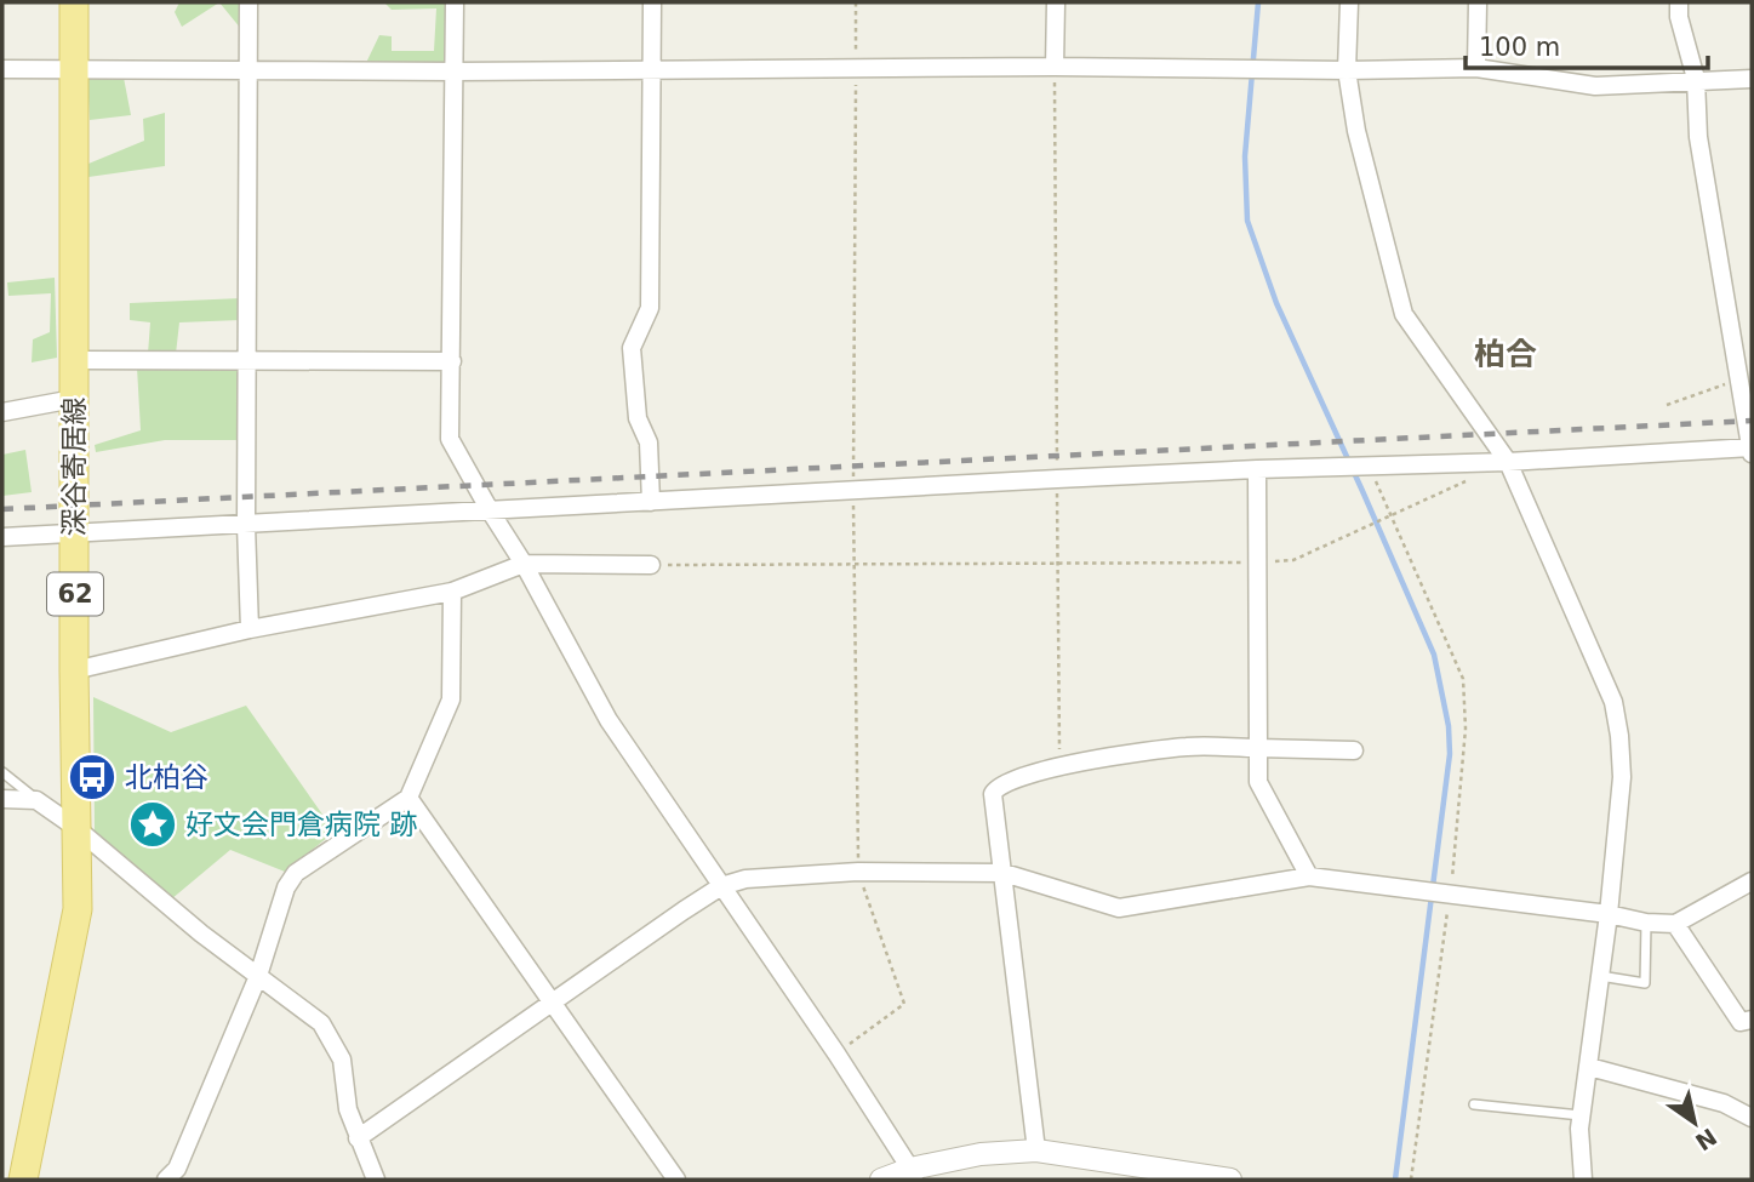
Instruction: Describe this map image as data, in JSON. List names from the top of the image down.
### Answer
{
  "streets": {
    "main road": ["深谷寄居線", "62"]
  },
  "districts": ["柏合"],
  "places": {
    "bus stop": ["北柏谷"],
    "place": ["好文会門倉病院 跡"]
  },
  "scale_bar": "100 m",
  "north": "bottom right"
}
